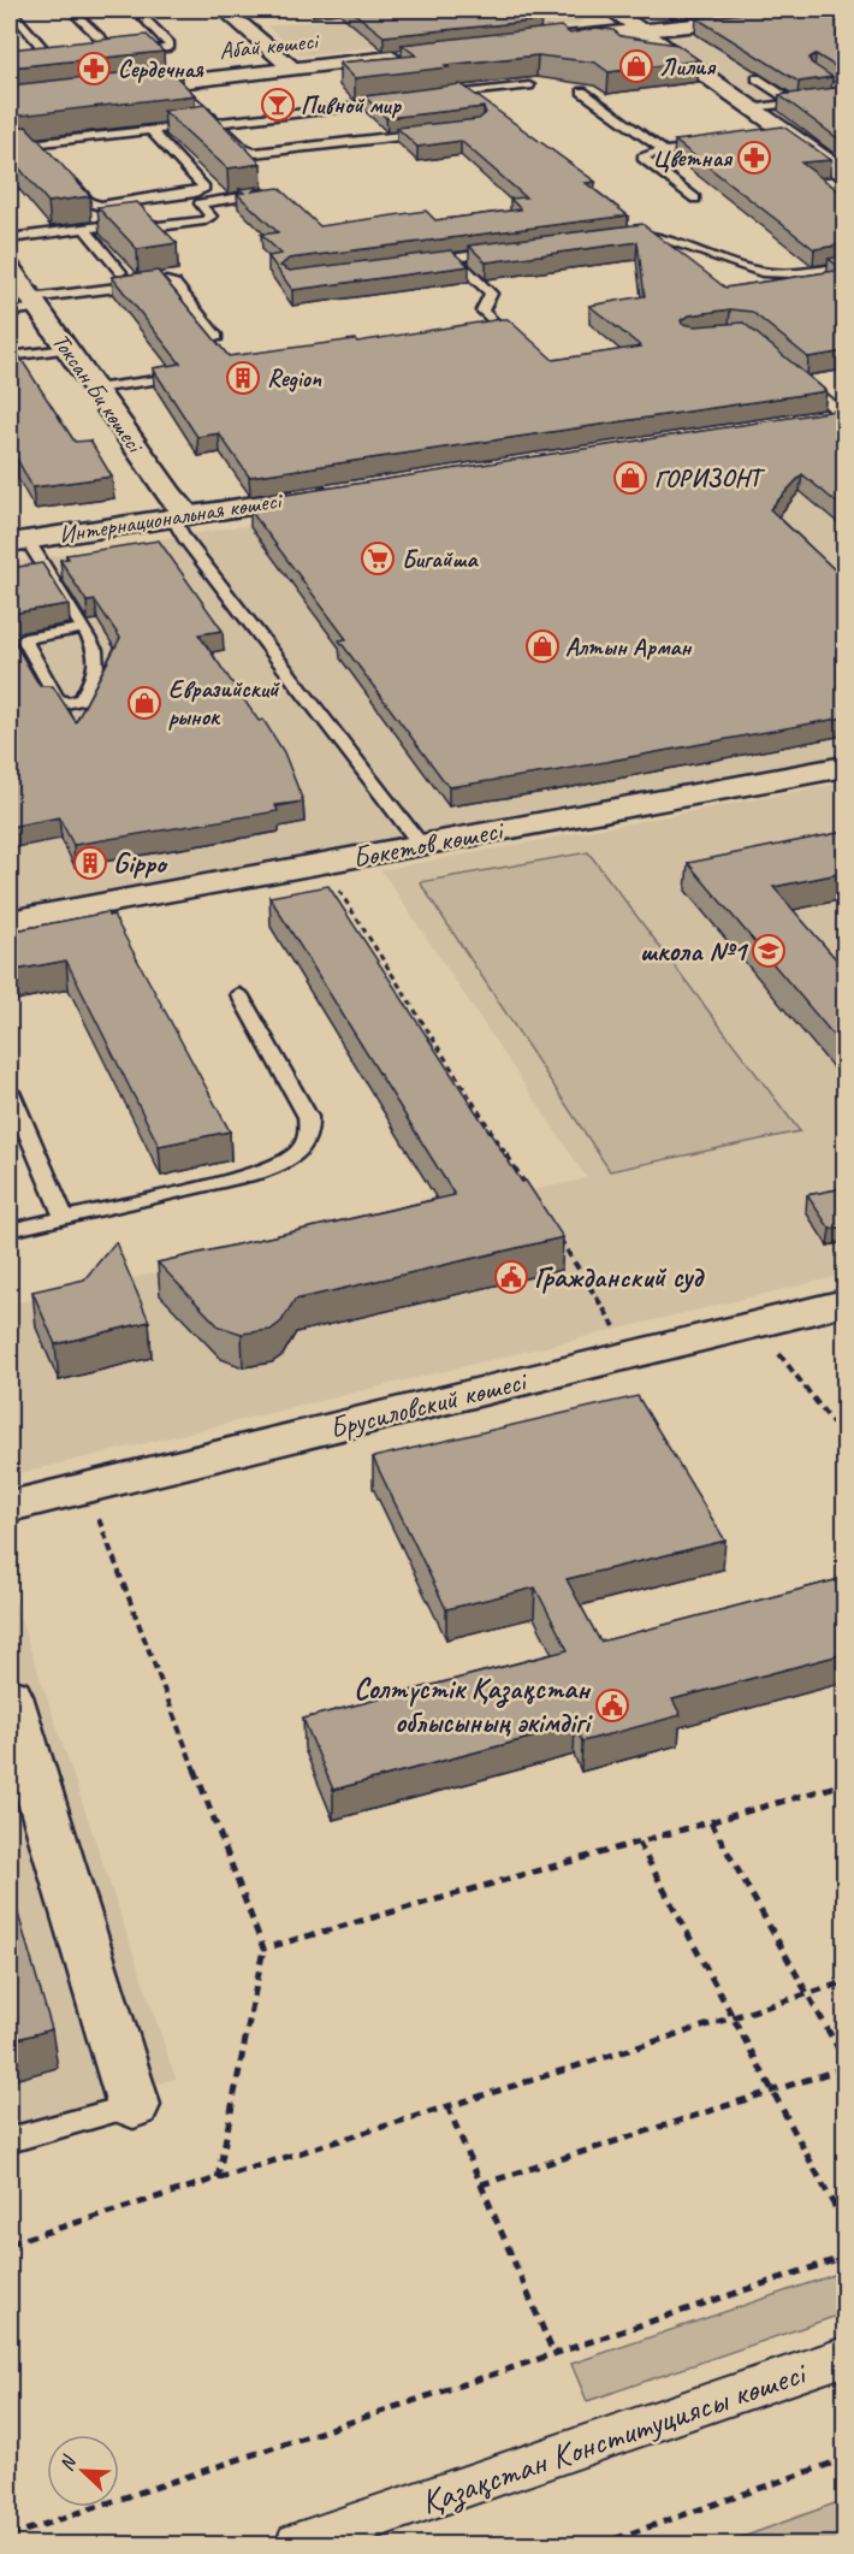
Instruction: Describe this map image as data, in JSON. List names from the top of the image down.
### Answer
{
  "streets": {
    "street": [
      "Абай көшесі",
      "Токсан Би көшесі",
      "Интернациональная көшесі",
      "Бөкетов көшесі",
      "Брусиловский көшесі",
      "Қазақстан Конституциясы көшесі"
    ]
  },
  "crossings": [
    ["Токсан Би көшесі", "Интернациональная көшесі"]
  ],
  "places": {
    "shop": [
      "Лилия",
      "ГОРИЗОНТ",
      "Алтын Арман",
      "Евразийский рынок"
    ],
    "pharmacy": ["Сердечная", "Цветная"],
    "bar": ["Пивной мир"],
    "building": ["Region", "Gippo"],
    "supermarket": ["Бигайша"],
    "school or university": ["школа №1"],
    "public building": ["Гражданский суд", "Солтүстік Қазақстан облысының әкімдігі"]
  },
  "north": "top left"
}
